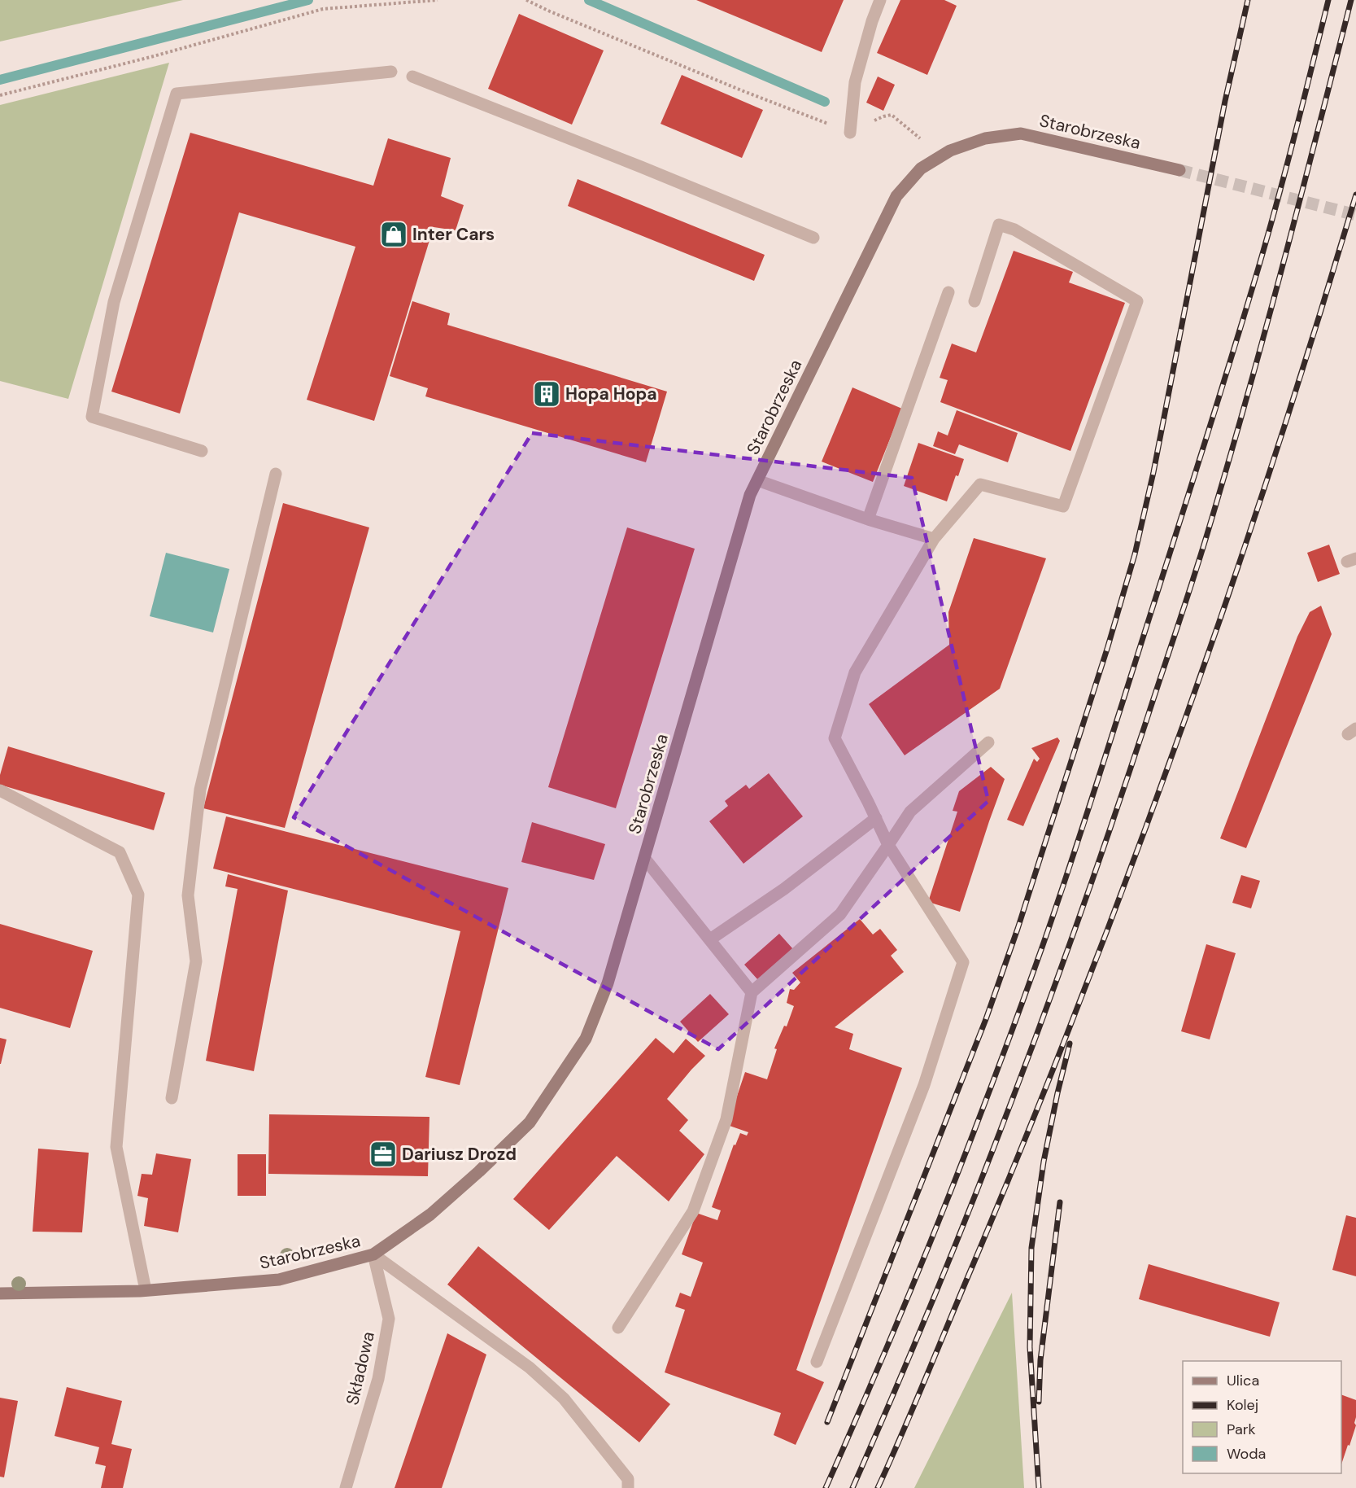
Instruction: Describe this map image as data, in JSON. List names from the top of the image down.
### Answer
{
  "streets": {
    "street": ["Starobrzeska", "Składowa"]
  },
  "crossings": [
    ["Starobrzeska", "Składowa"]
  ],
  "places": {
    "shop": ["Inter Cars"],
    "building": ["Hopa Hopa"],
    "office": ["Dariusz Drozd"]
  },
  "legend": [
    "Ulica",
    "Kolej",
    "Park",
    "Woda"
  ]
}
